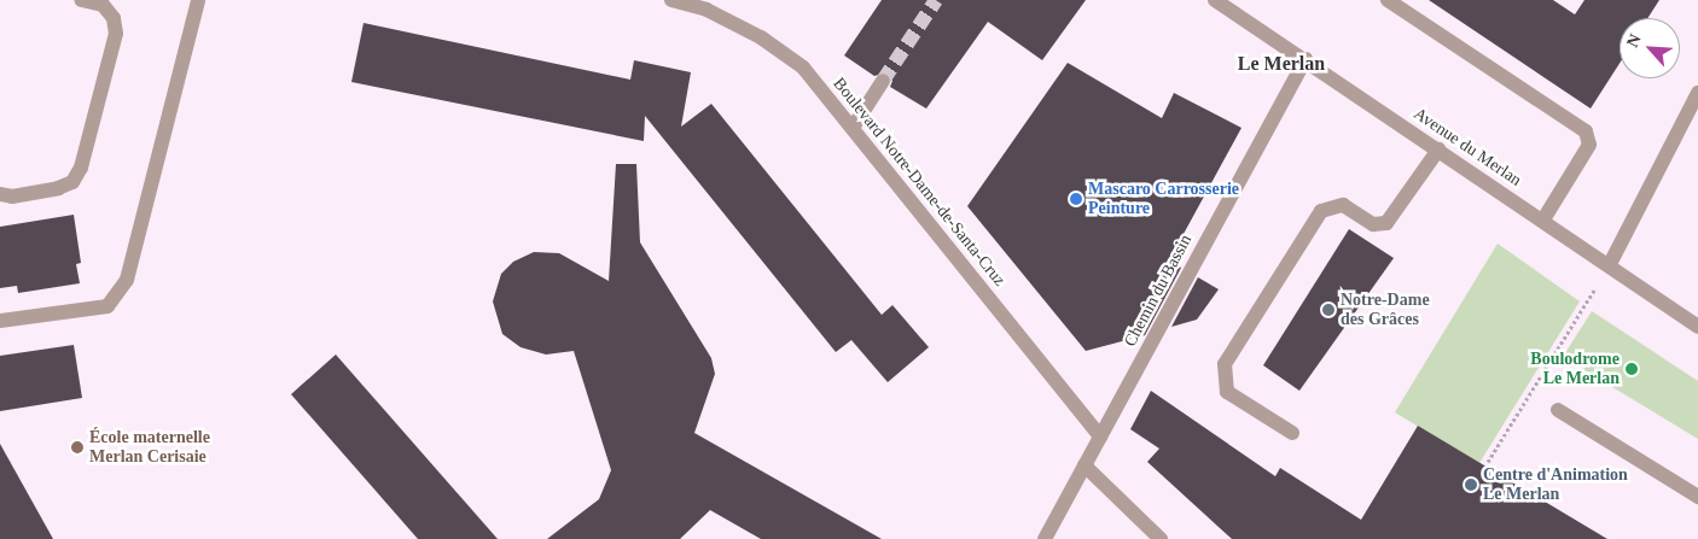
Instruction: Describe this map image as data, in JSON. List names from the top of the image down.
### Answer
{
  "streets": {
    "street": ["Avenue du Merlan", "Boulevard Notre-Dame-de-Santa-Cruz", "Chemin du Bassin"]
  },
  "crossings": [
    ["Avenue du Merlan", "Chemin du Bassin"],
    ["Boulevard Notre-Dame-de-Santa-Cruz", "Chemin du Bassin"]
  ],
  "districts": ["Le Merlan"],
  "places": [
    "Mascaro Carrosserie Peinture",
    "Notre-Dame des Grâces",
    "Boulodrome Le Merlan",
    "École maternelle Merlan Cerisaie",
    "Centre d'Animation Le Merlan"
  ],
  "north": "top left"
}
